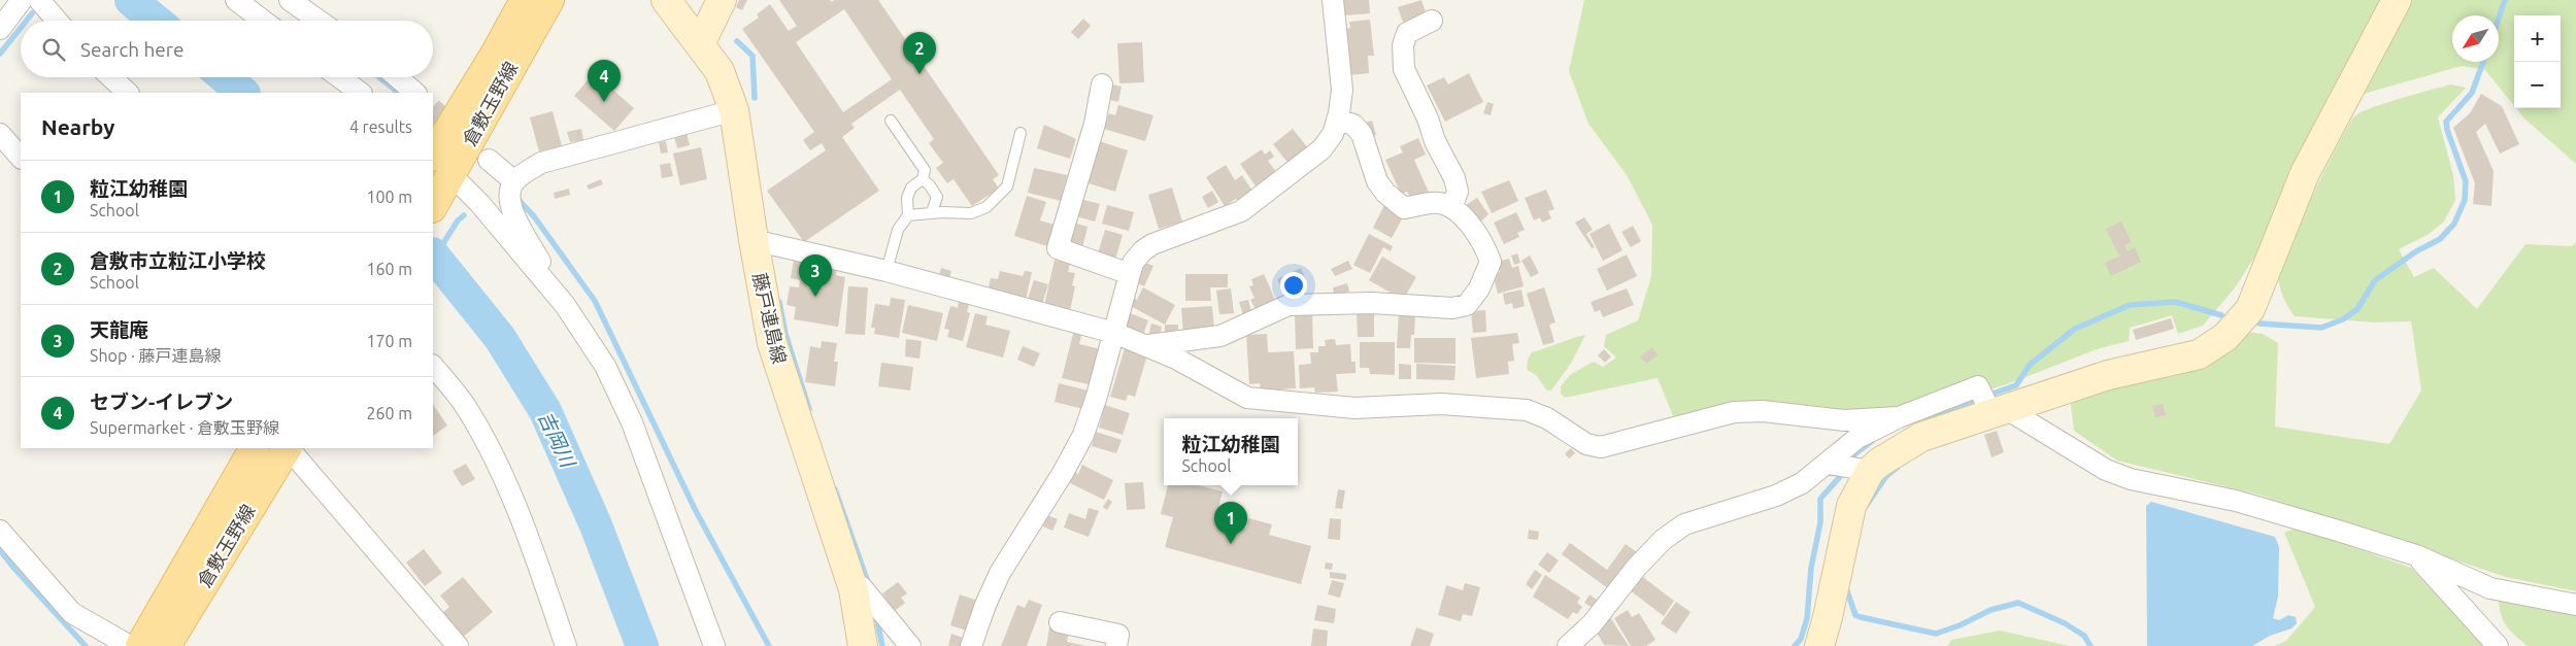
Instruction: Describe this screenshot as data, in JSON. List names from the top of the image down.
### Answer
{
  "streets": {
    "main road": ["倉敷玉野線"],
    "street": ["藤戸連島線"]
  },
  "water": ["吉岡川"],
  "north": "bottom left",
  "page": {
    "map_buttons": ["+", "−"],
    "search": "Search here",
    "pins": [
      "2",
      "4",
      "3",
      "1"
    ],
    "heading": ["Nearby", "4 results"],
    "list": [
      {
        "mark": "1",
        "name": "粒江幼稚園",
        "note": "School",
        "value": "100 m"
      },
      {
        "mark": "2",
        "name": "倉敷市立粒江小学校",
        "note": "School",
        "value": "160 m"
      },
      {
        "mark": "3",
        "name": "天龍庵",
        "note": "Shop · 藤戸連島線",
        "value": "170 m"
      },
      {
        "mark": "4",
        "name": "セブン-イレブン",
        "note": "Supermarket · 倉敷玉野線",
        "value": "260 m"
      }
    ],
    "popup": ["粒江幼稚園", "School"]
  }
}
